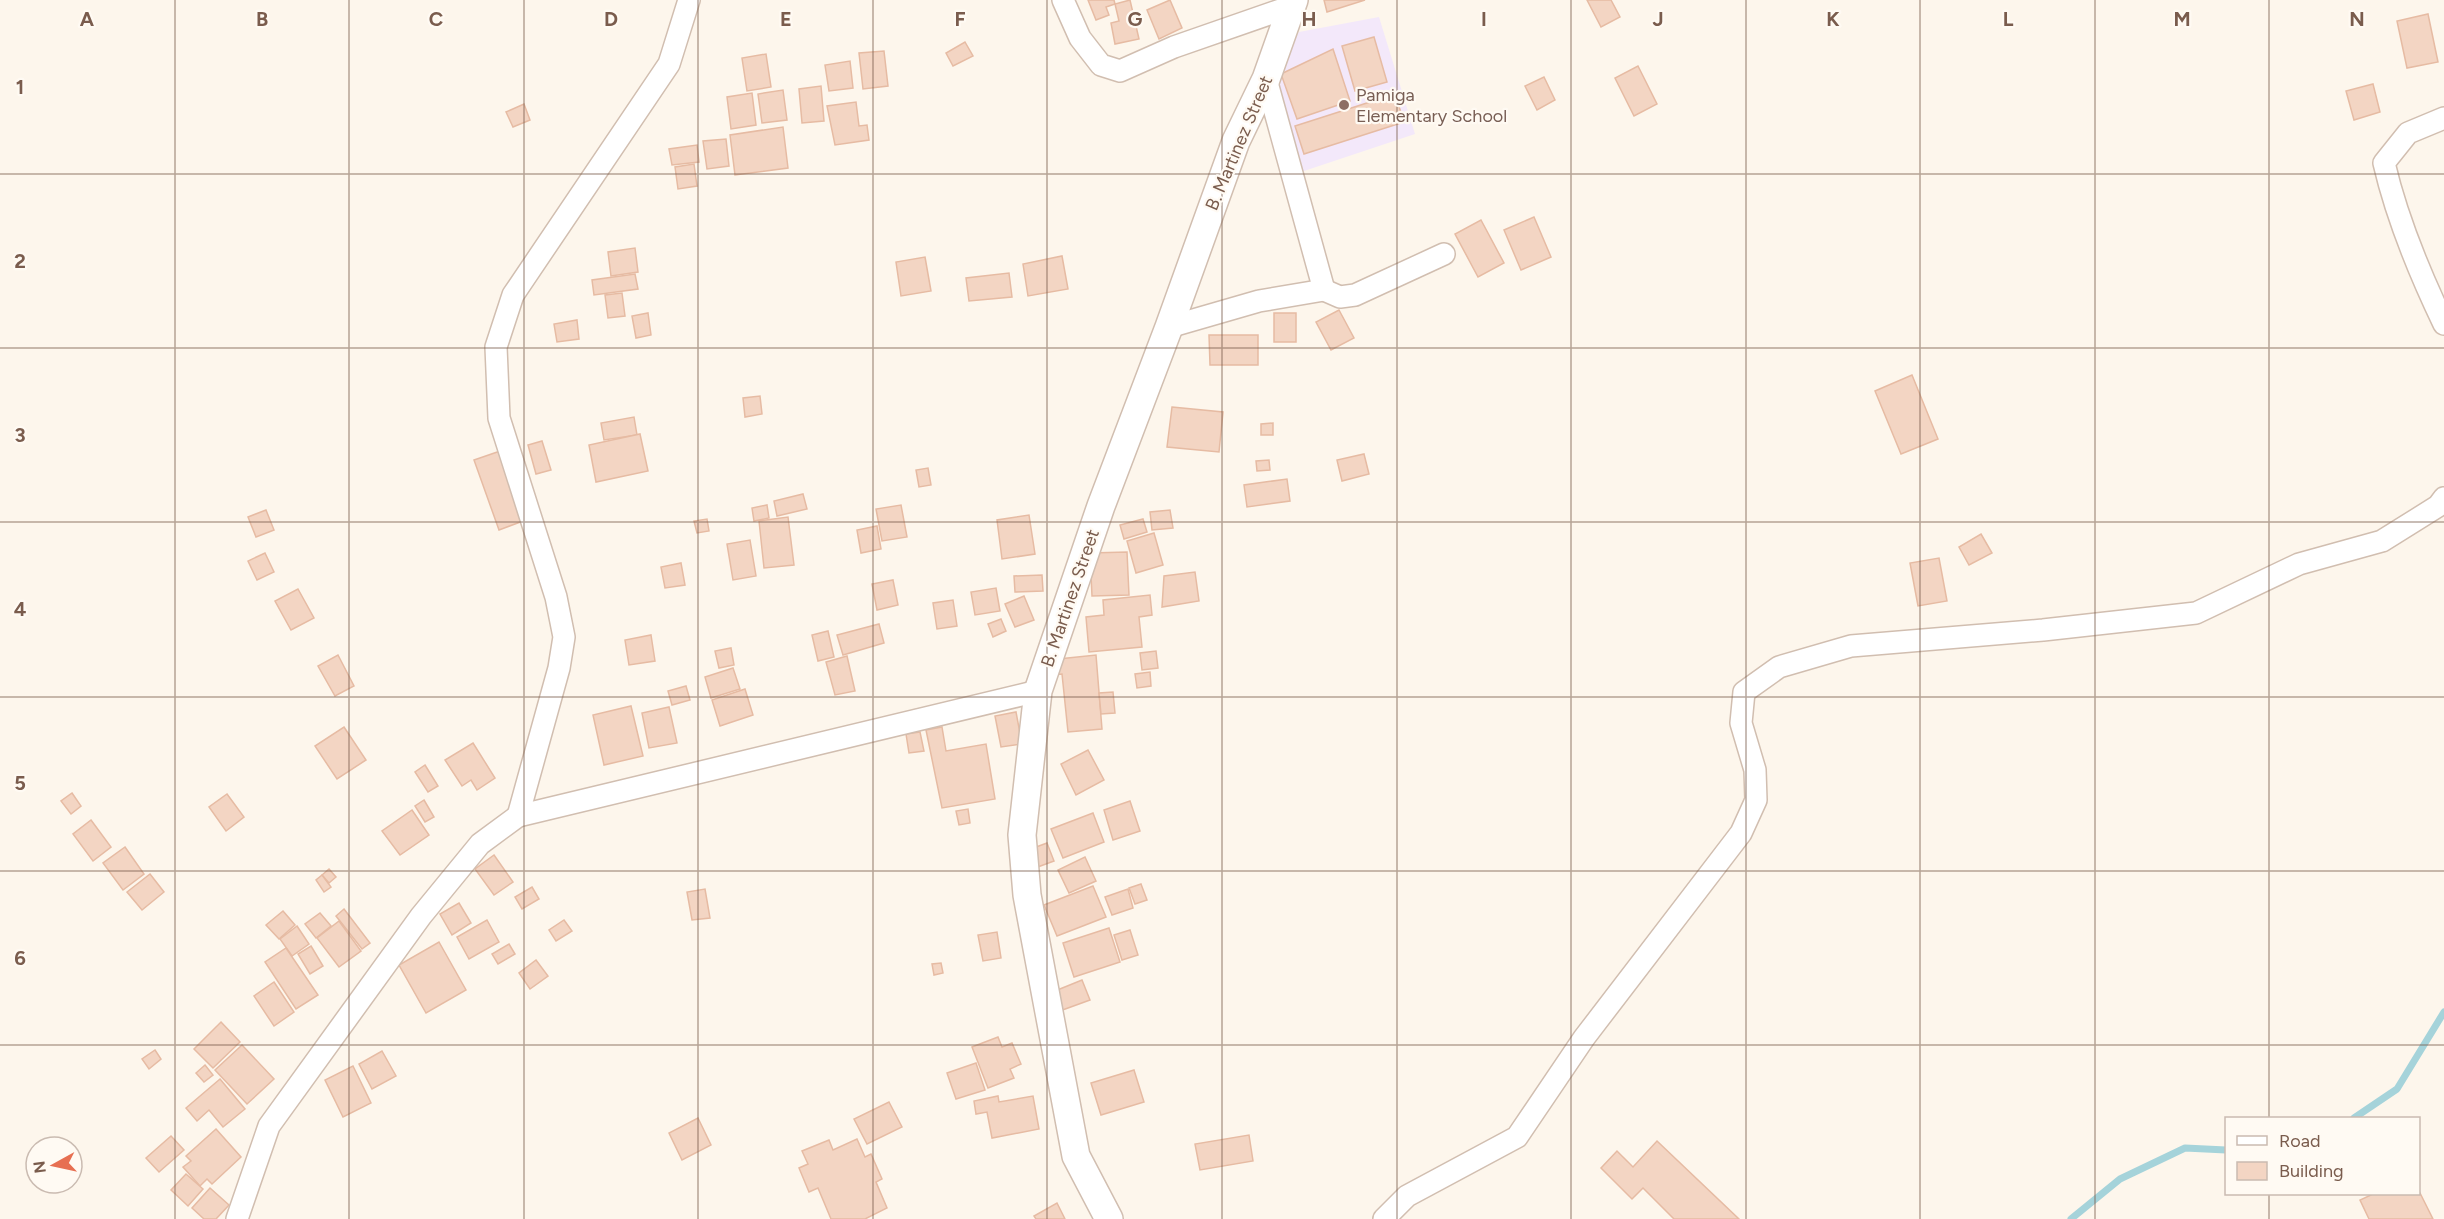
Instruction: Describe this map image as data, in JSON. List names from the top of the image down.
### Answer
{
  "streets": {
    "street": ["B. Martinez Street"]
  },
  "places": ["Pamiga Elementary School"],
  "legend": ["Road", "Building"],
  "north": "left",
  "grid": {
    "columns": [
      "A",
      "B",
      "C",
      "D",
      "E",
      "F",
      "G",
      "H",
      "I",
      "J",
      "K",
      "L",
      "M",
      "N"
    ],
    "rows": [
      "1",
      "2",
      "3",
      "4",
      "5",
      "6"
    ]
  }
}
